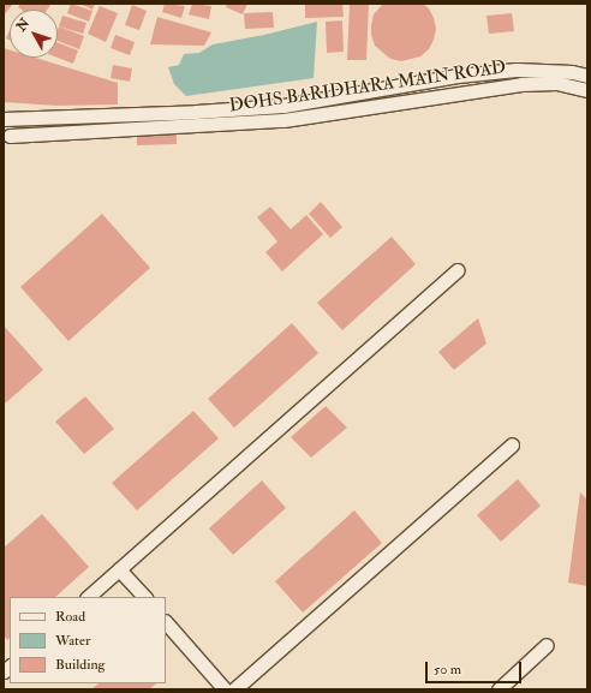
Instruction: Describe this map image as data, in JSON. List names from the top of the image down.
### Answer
{
  "streets": {
    "street": ["DOHS BARIDHARA MAIN ROAD"]
  },
  "legend": ["Road", "Water", "Building"],
  "scale_bar": "50 m",
  "north": "top left"
}
